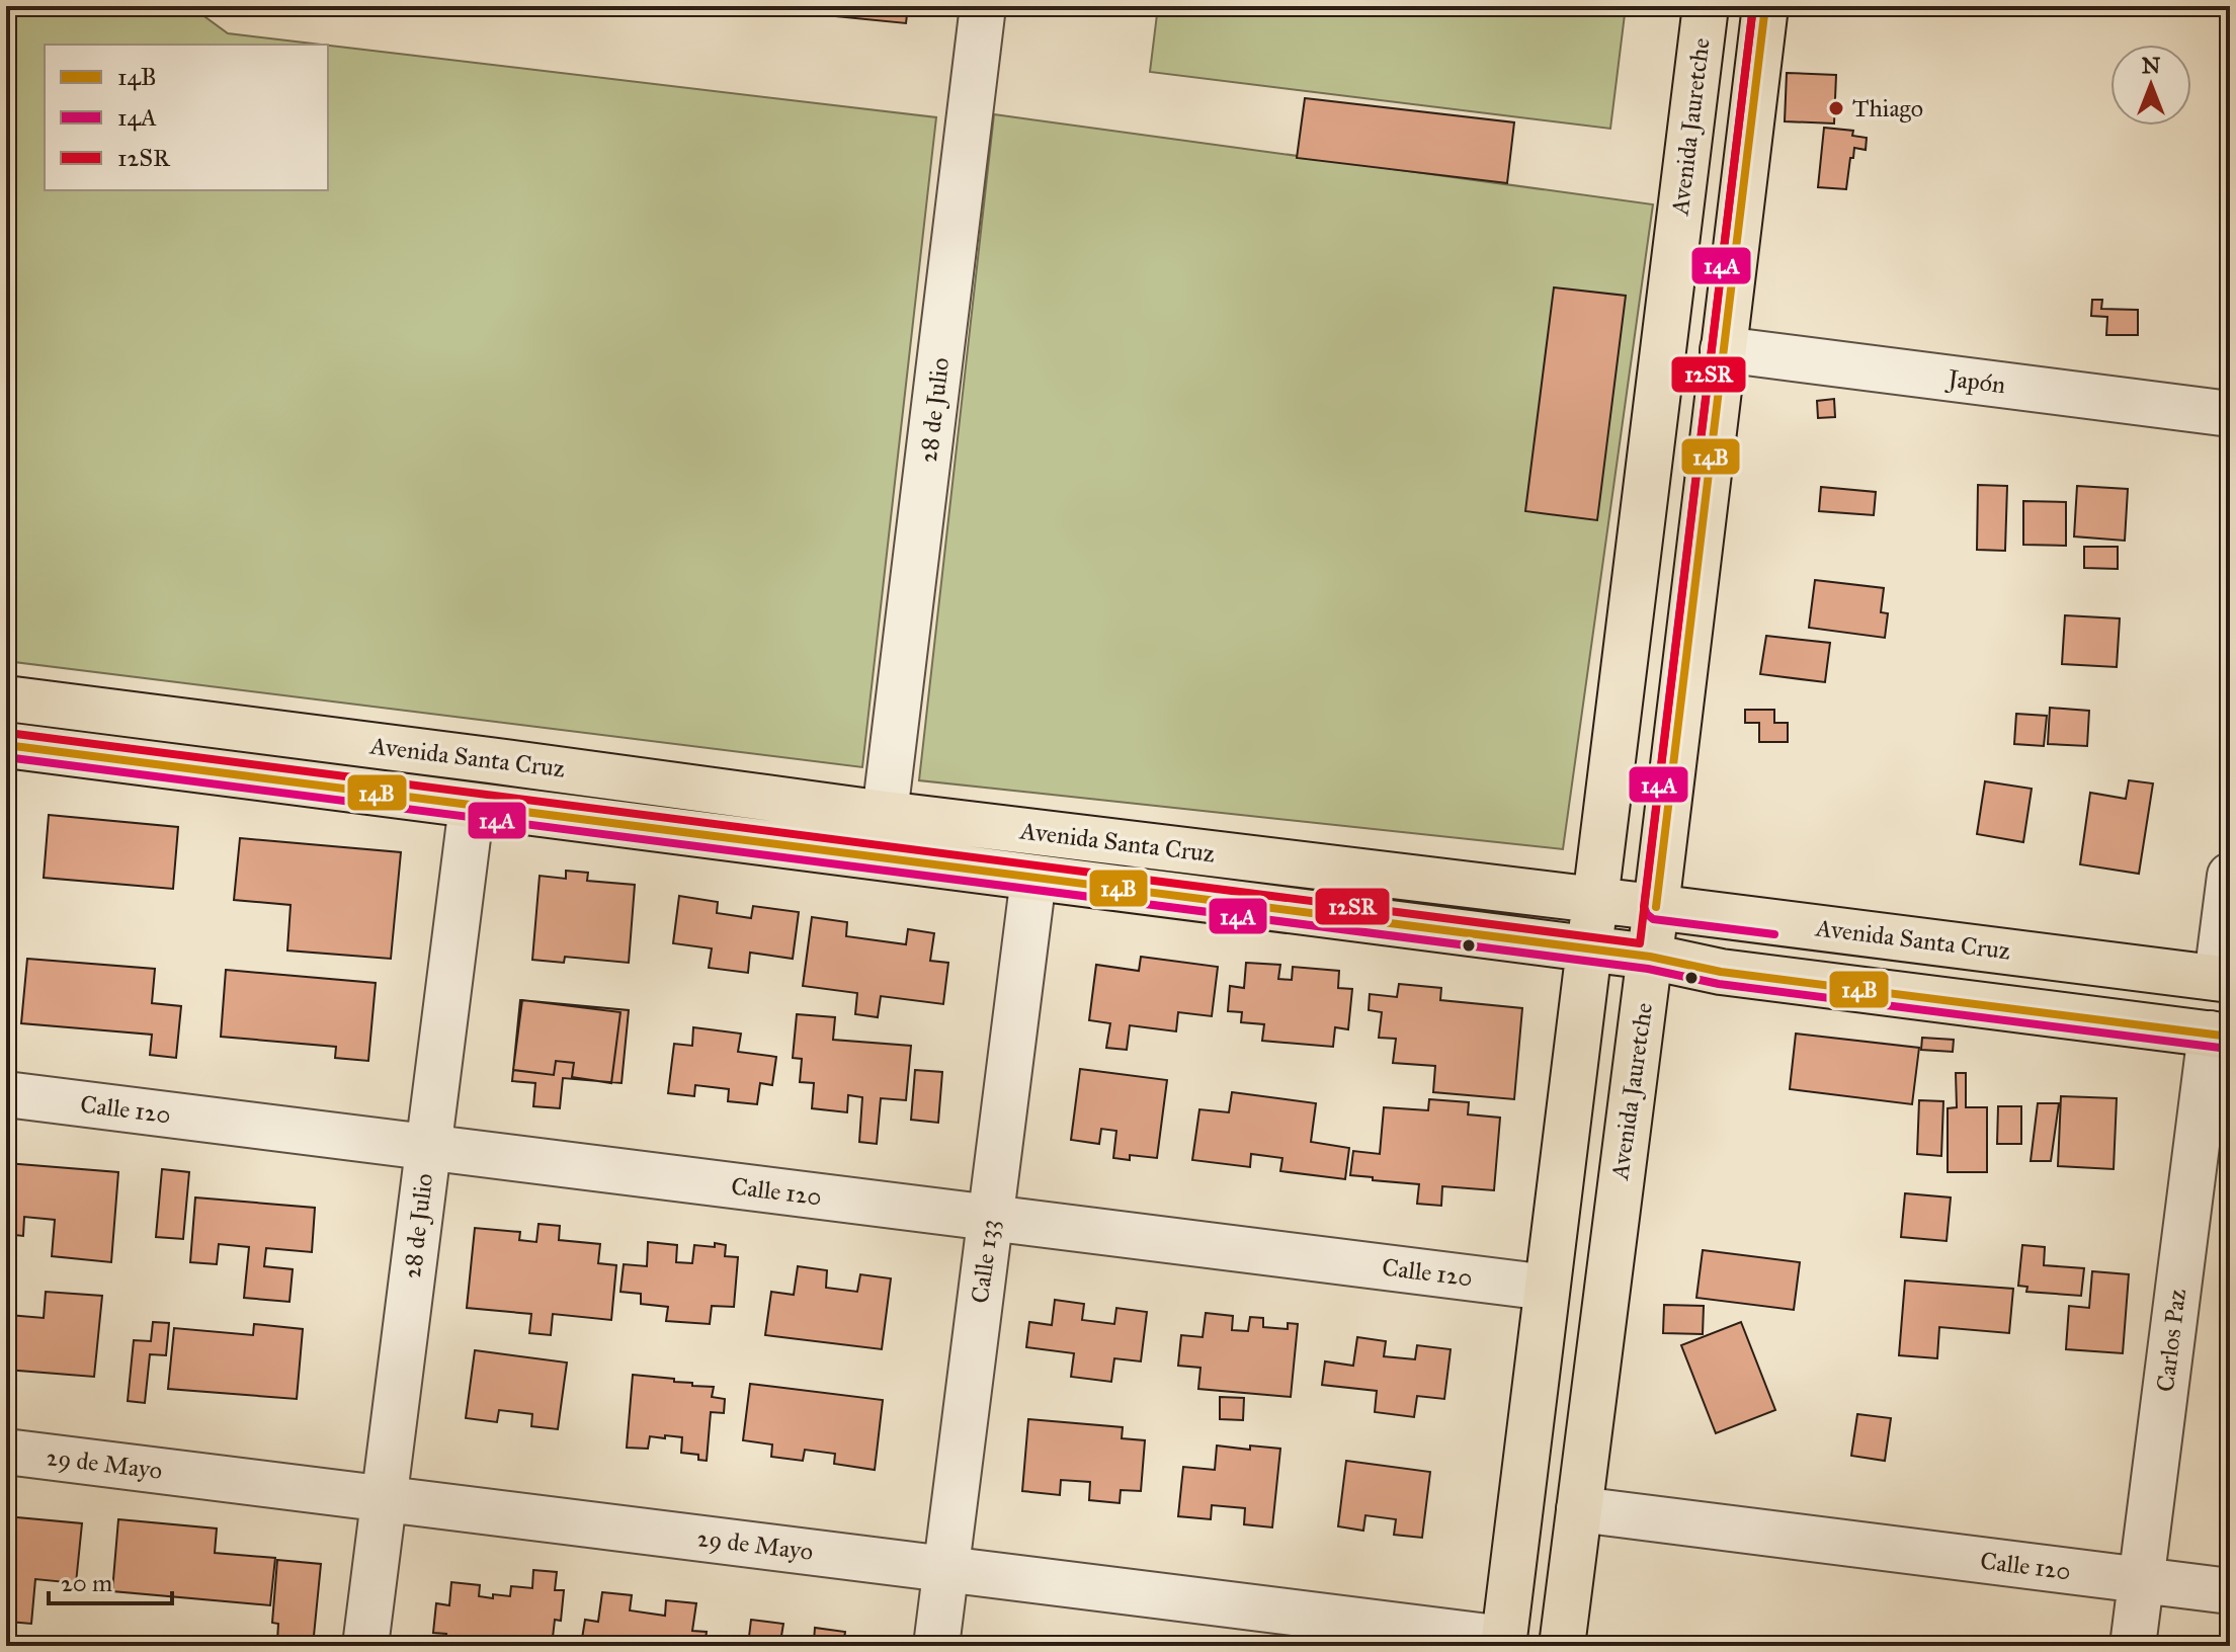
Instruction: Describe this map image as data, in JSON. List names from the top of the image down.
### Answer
{
  "streets": {
    "main road": ["Avenida Jauretche", "Avenida Santa Cruz"],
    "street": [
      "Japón",
      "28 de Julio",
      "Calle 120",
      "Calle 133",
      "Carlos Paz",
      "29 de Mayo"
    ]
  },
  "crossings": [
    ["Avenida Jauretche", "Japón"],
    ["Avenida Jauretche", "Avenida Santa Cruz"],
    ["Avenida Jauretche", "Calle 120"],
    ["Avenida Jauretche", "29 de Mayo"],
    ["28 de Julio", "Avenida Santa Cruz"],
    ["28 de Julio", "Calle 120"],
    ["28 de Julio", "29 de Mayo"],
    ["Avenida Santa Cruz", "Calle 133"],
    ["Avenida Santa Cruz", "Carlos Paz"],
    ["Calle 120", "Calle 133"],
    ["Calle 120", "Carlos Paz"],
    ["Calle 133", "29 de Mayo"]
  ],
  "places": ["Thiago"],
  "lines": ["transit line 14B", "transit line 14A", "transit line 12SR"],
  "legend": ["14B", "14A", "12SR"],
  "scale_bar": "20 m",
  "north": "top"
}
